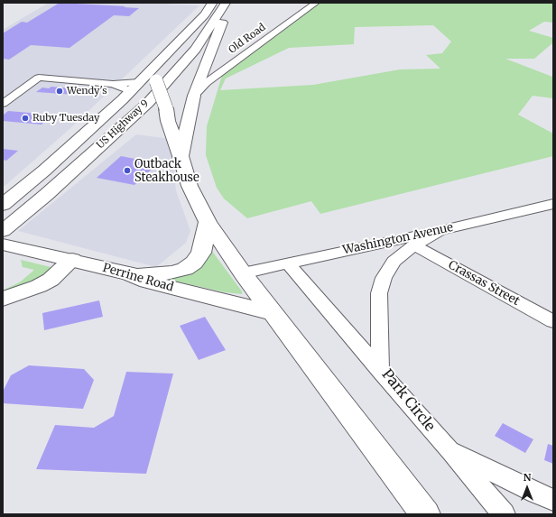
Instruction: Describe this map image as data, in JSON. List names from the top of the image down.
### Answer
{
  "streets": {
    "main road": ["US Highway 9", "Perrine Road"],
    "street": [
      "Old Road",
      "Washington Avenue",
      "Crassas Street",
      "Park Circle"
    ]
  },
  "crossings": [
    ["Washington Avenue", "Park Circle"],
    ["Crassas Street", "Park Circle"]
  ],
  "places": ["Wendy's", "Ruby Tuesday", "Outback Steakhouse"],
  "north": "top"
}
